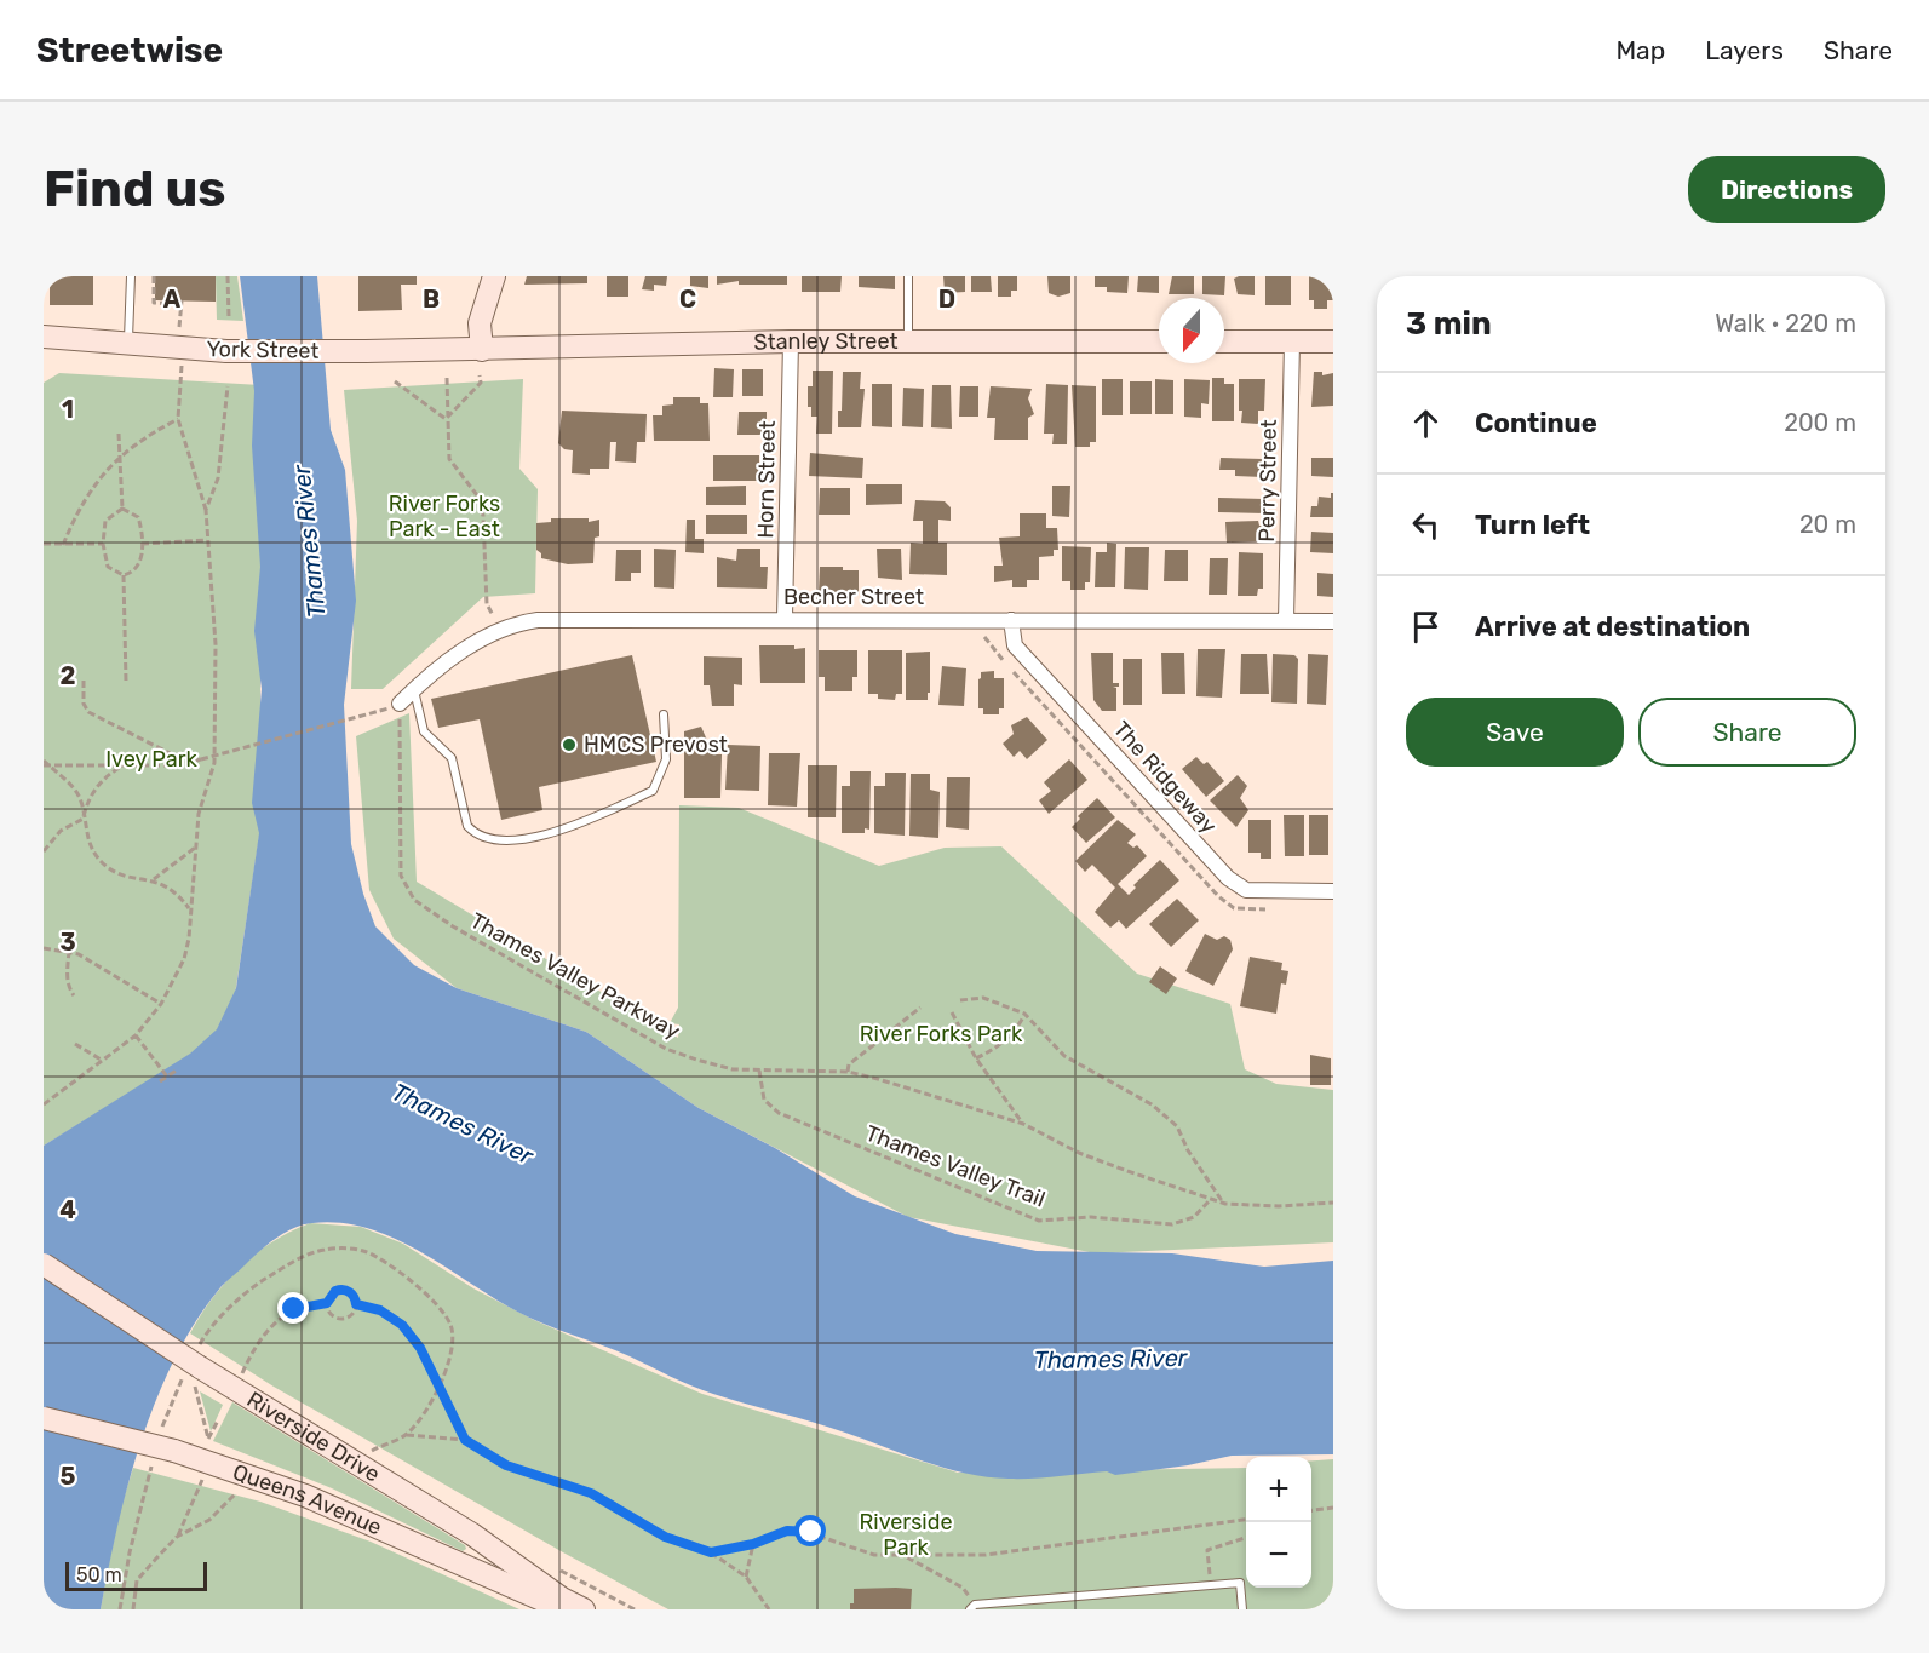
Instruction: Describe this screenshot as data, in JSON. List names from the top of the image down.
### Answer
{
  "streets": {
    "main road": [
      "Stanley Street",
      "York Street",
      "Riverside Drive",
      "Queens Avenue"
    ],
    "street": [
      "Horn Street",
      "Perry Street",
      "Becher Street",
      "The Ridgeway"
    ],
    "path": ["Thames Valley Parkway", "Thames Valley Trail"]
  },
  "crossings": [
    ["Stanley Street", "York Street"],
    ["Stanley Street", "Horn Street"],
    ["Horn Street", "Becher Street"],
    ["Perry Street", "Becher Street"],
    ["Becher Street", "The Ridgeway"],
    ["Becher Street", "Thames Valley Parkway"],
    ["Thames Valley Parkway", "Thames Valley Trail"],
    ["Riverside Drive", "Queens Avenue"]
  ],
  "water": ["Thames River"],
  "parks": [
    "River Forks Park - East",
    "Ivey Park",
    "River Forks Park",
    "Riverside Park"
  ],
  "places": ["HMCS Prevost"],
  "scale_bar": "50 m",
  "north": "bottom",
  "page": {
    "header": "Streetwise",
    "nav": ["Map", "Layers", "Share"],
    "buttons": [
      "Directions",
      ["Save", "Share"]
    ],
    "title": "Find us",
    "heading": ["3 min", "Walk · 220 m"],
    "list": [
      ["Continue", "200 m"],
      ["Turn left", "20 m"],
      "Arrive at destination"
    ],
    "map_buttons": ["+", "−"],
    "scale": "50 m"
  },
  "grid": {
    "columns": [
      "A",
      "B",
      "C",
      "D"
    ],
    "rows": [
      "1",
      "2",
      "3",
      "4",
      "5"
    ]
  }
}
